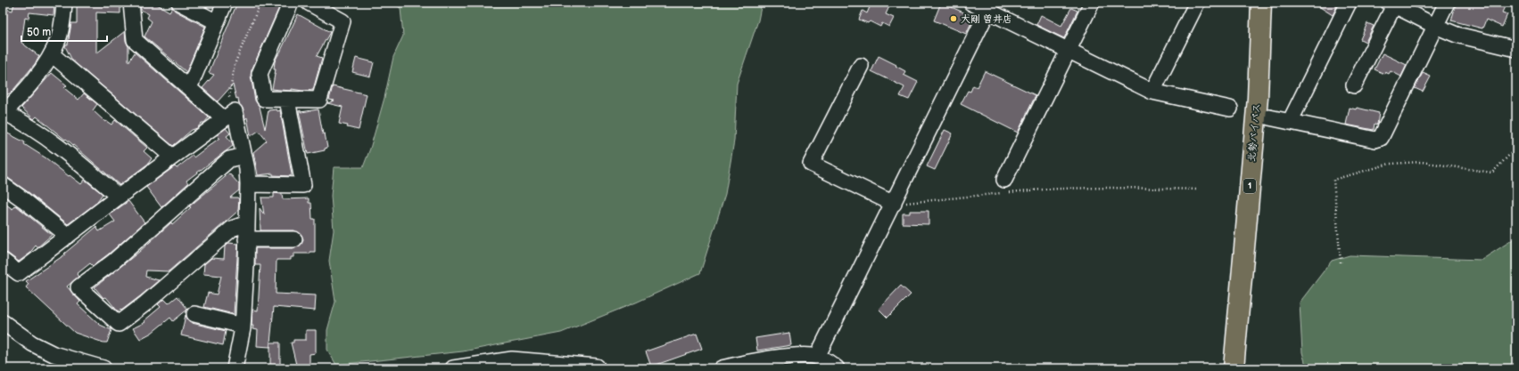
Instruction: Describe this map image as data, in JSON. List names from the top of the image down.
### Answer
{
  "streets": {
    "highway": ["北勢バイパス", "1"]
  },
  "places": ["大剛 曽井店"],
  "scale_bar": "50 m"
}
